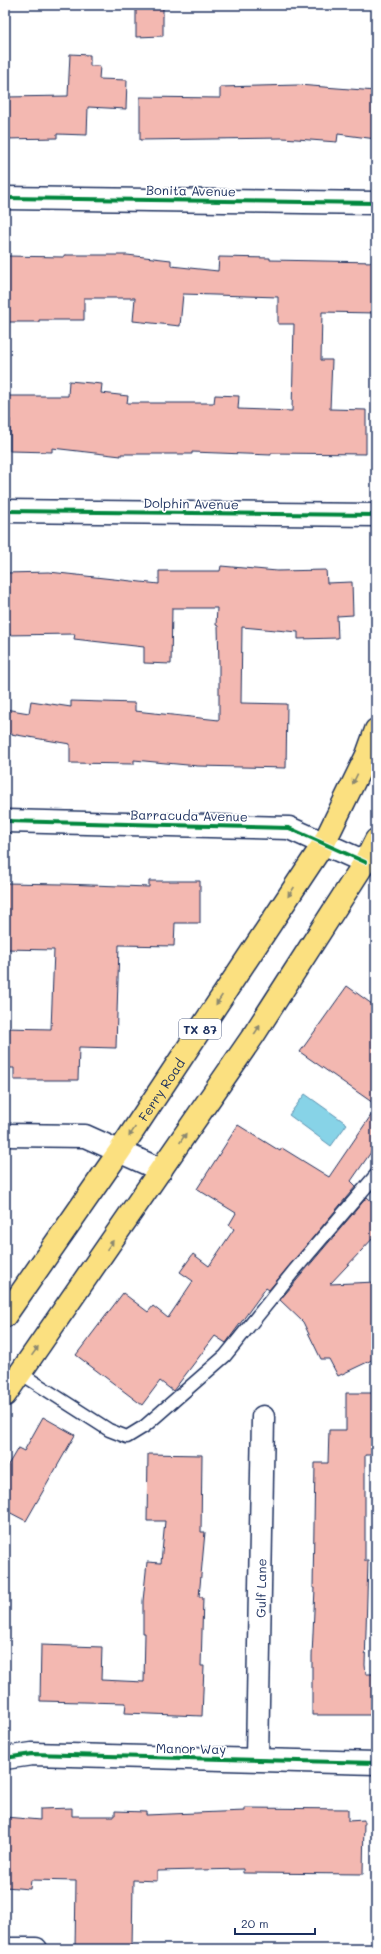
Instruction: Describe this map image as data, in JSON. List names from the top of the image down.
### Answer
{
  "streets": {
    "main road": ["TX 87", "Ferry Road"],
    "street": [
      "Bonita Avenue",
      "Dolphin Avenue",
      "Barracuda Avenue",
      "Gulf Lane",
      "Manor Way"
    ]
  },
  "crossings": [
    ["Barracuda Avenue", "Ferry Road"],
    ["Gulf Lane", "Manor Way"]
  ],
  "scale_bar": "20 m"
}
